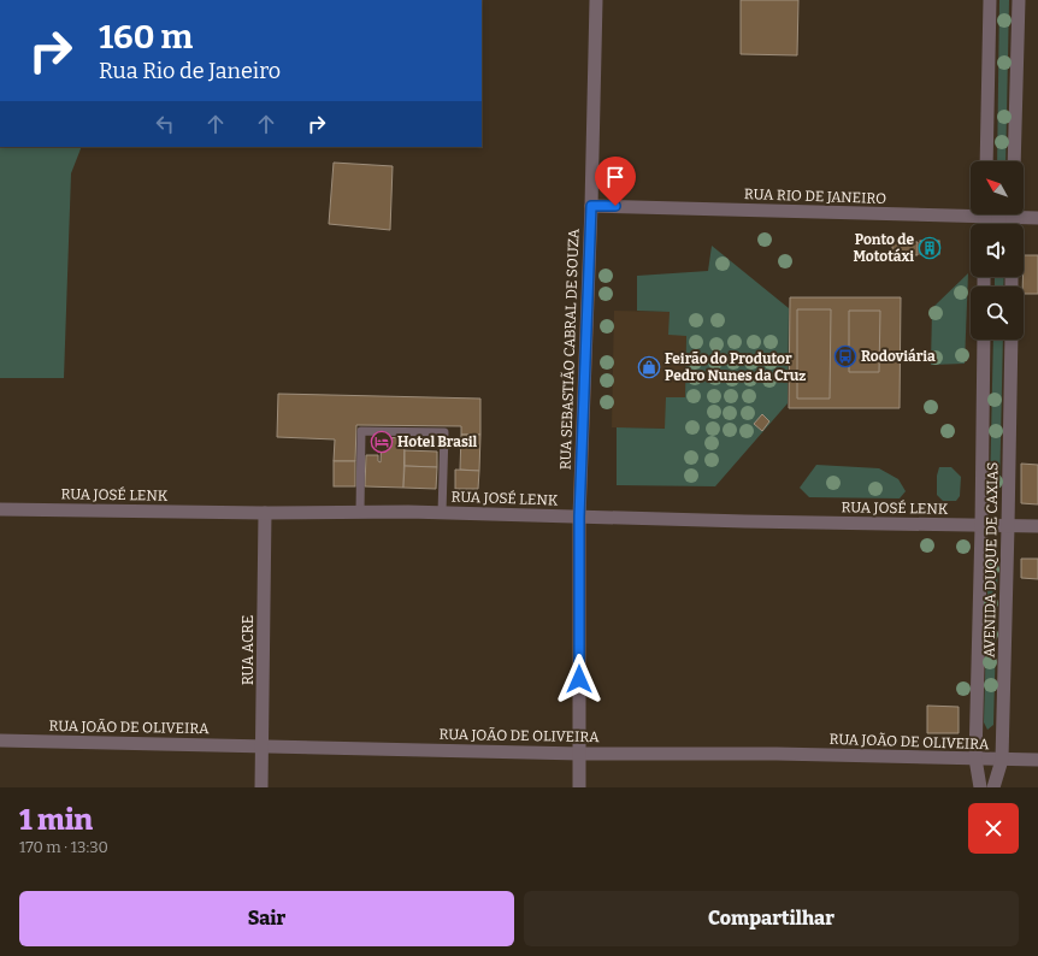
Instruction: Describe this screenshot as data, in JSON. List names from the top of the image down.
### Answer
{
  "streets": {
    "street": [
      "RUA RIO DE JANEIRO",
      "RUA SEBASTIÃO CABRAL DE SOUZA",
      "RUA JOSÉ LENK",
      "AVENIDA DUQUE DE CAXIAS",
      "RUA ACRE",
      "RUA JOÃO DE OLIVEIRA"
    ]
  },
  "crossings": [
    ["RUA RIO DE JANEIRO", "RUA SEBASTIÃO CABRAL DE SOUZA"],
    ["RUA SEBASTIÃO CABRAL DE SOUZA", "RUA JOSÉ LENK"],
    ["RUA SEBASTIÃO CABRAL DE SOUZA", "RUA JOÃO DE OLIVEIRA"],
    ["RUA JOSÉ LENK", "AVENIDA DUQUE DE CAXIAS"],
    ["RUA JOSÉ LENK", "RUA ACRE"],
    ["AVENIDA DUQUE DE CAXIAS", "RUA JOÃO DE OLIVEIRA"],
    ["RUA ACRE", "RUA JOÃO DE OLIVEIRA"]
  ],
  "places": {
    "building": ["Ponto de Mototáxi"],
    "bus stop": ["Rodoviária"],
    "shop": ["Feirão do Produtor Pedro Nunes da Cruz"],
    "hotel": ["Hotel Brasil"]
  },
  "north": "top left",
  "page": {
    "turn": ["160 m", "Rua Rio de Janeiro"],
    "heading": ["1 min", "170 m · 13:30"],
    "buttons": ["Sair", "Compartilhar"]
  }
}
